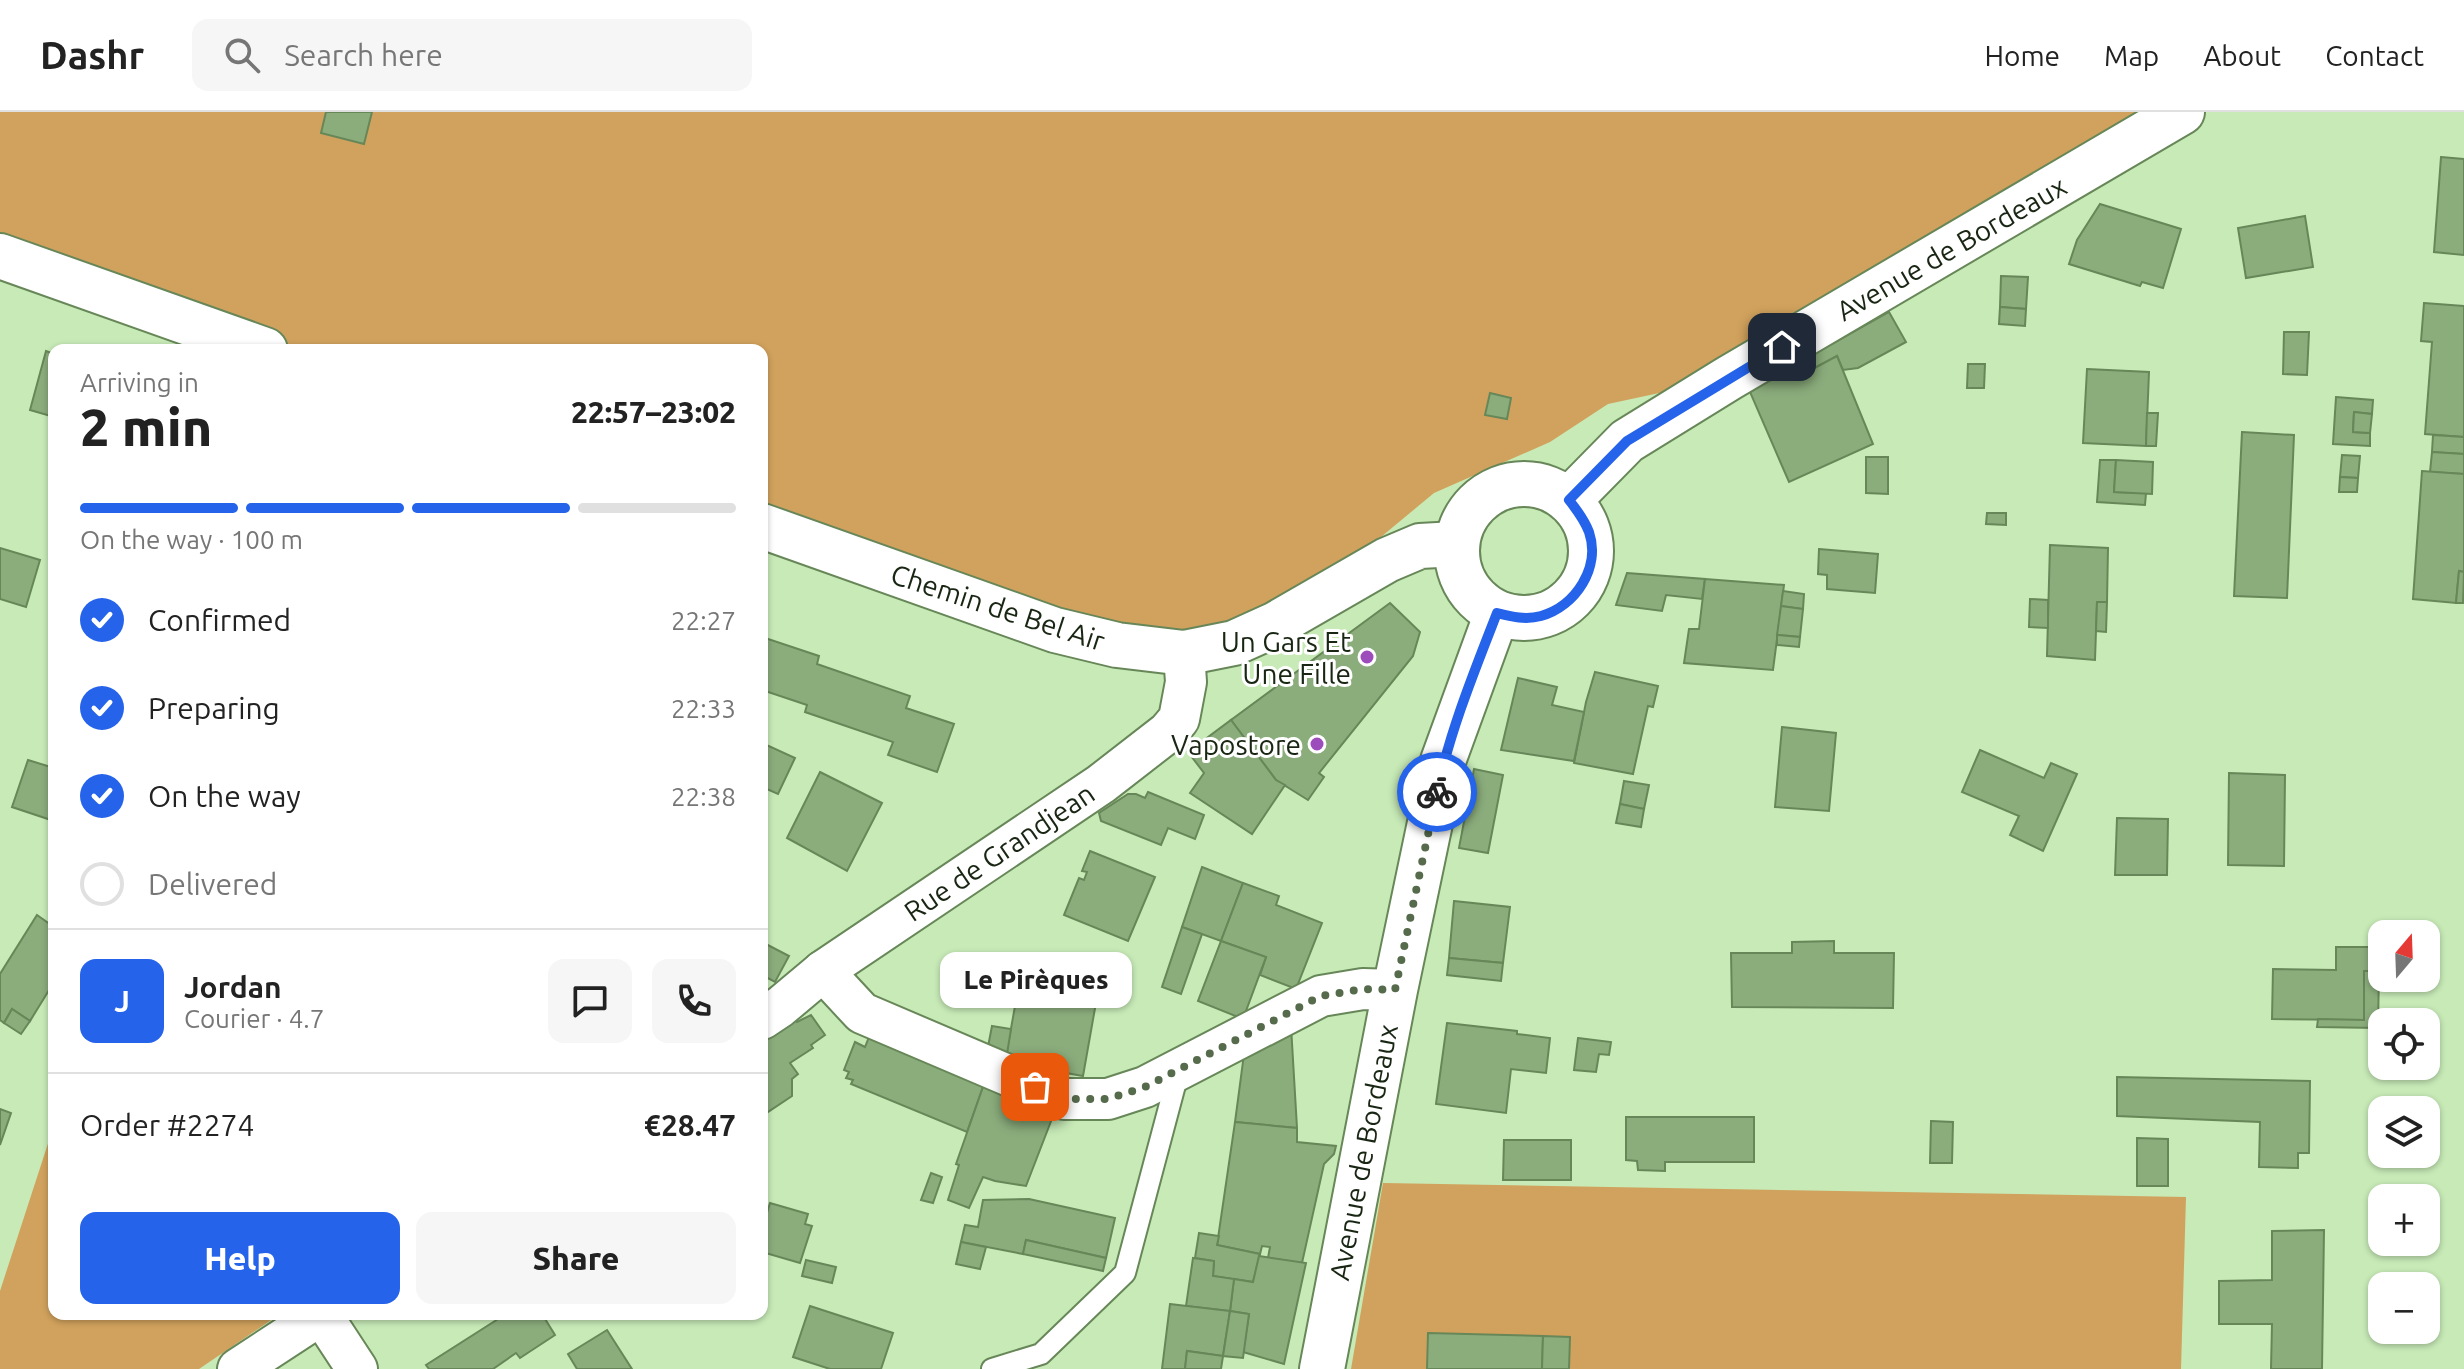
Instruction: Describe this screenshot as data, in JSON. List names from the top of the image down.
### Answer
{
  "streets": {
    "main road": ["Avenue de Bordeaux", "Chemin de Bel Air"],
    "street": ["Rue de Grandjean"]
  },
  "crossings": [
    ["Avenue de Bordeaux", "Chemin de Bel Air"],
    ["Chemin de Bel Air", "Rue de Grandjean"]
  ],
  "places": ["Un Gars Et Une Fille", "Vapostore", "Le Pirèques"],
  "north": "top",
  "page": {
    "header": "Dashr",
    "search": "Search here",
    "nav": [
      "Home",
      "Map",
      "About",
      "Contact"
    ],
    "heading": ["2 min", "Arriving in", "22:57–23:02"],
    "panel": [
      "Jordan",
      "Courier · 4.7",
      "Order #2274",
      "€28.47"
    ],
    "bar": "On the way · 100 m",
    "list": [
      ["Confirmed", "22:27"],
      ["Preparing", "22:33"],
      ["On the way", "22:38"],
      "Delivered"
    ],
    "map_buttons": ["+", "−"],
    "bubble": "Le Pirèques",
    "round": "J",
    "buttons": ["Help", "Share"]
  }
}
